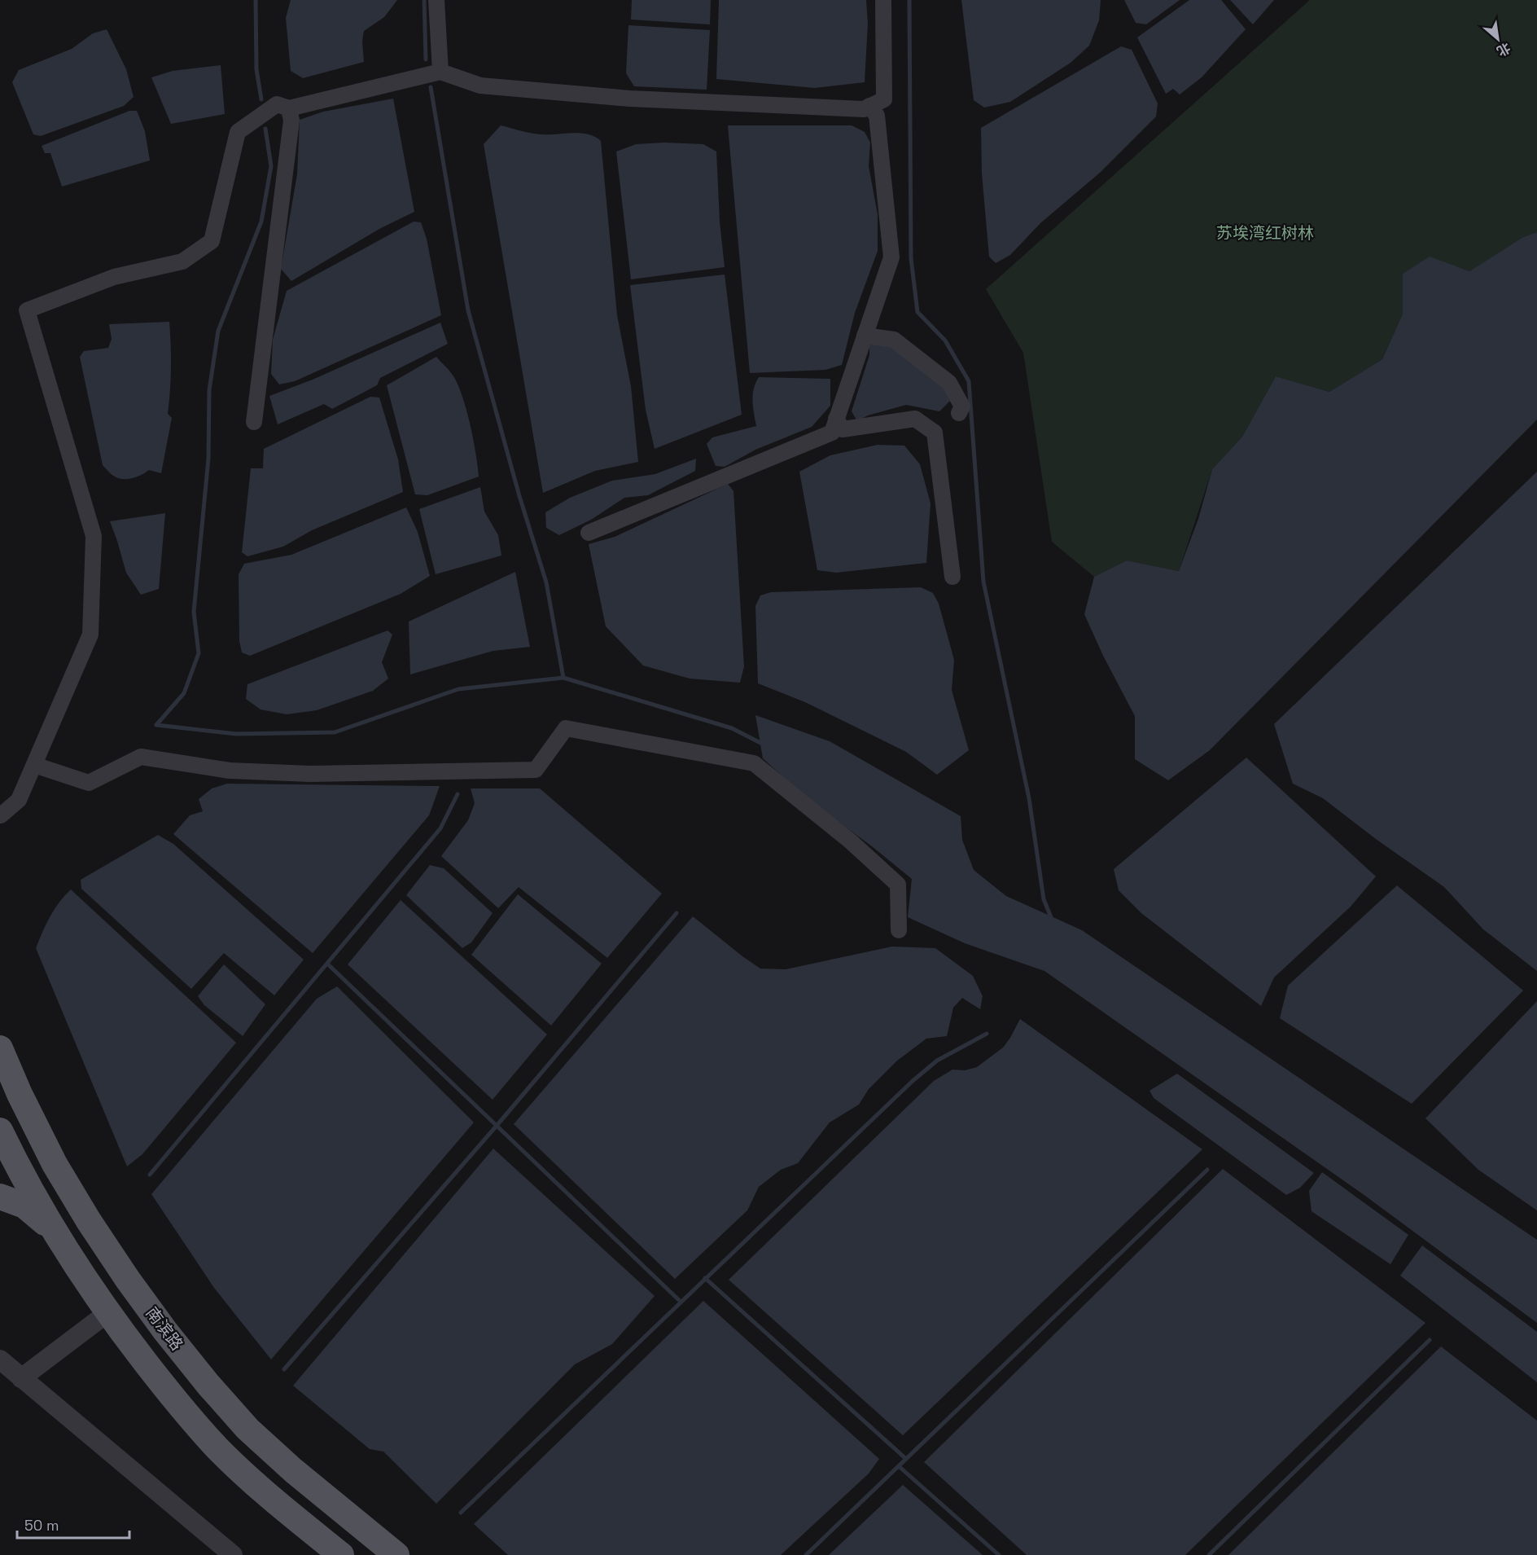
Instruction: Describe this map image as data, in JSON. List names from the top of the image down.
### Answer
{
  "streets": {
    "main road": ["南滨路"]
  },
  "parks": ["苏埃湾红树林"],
  "scale_bar": "50 m",
  "north": "bottom right"
}
